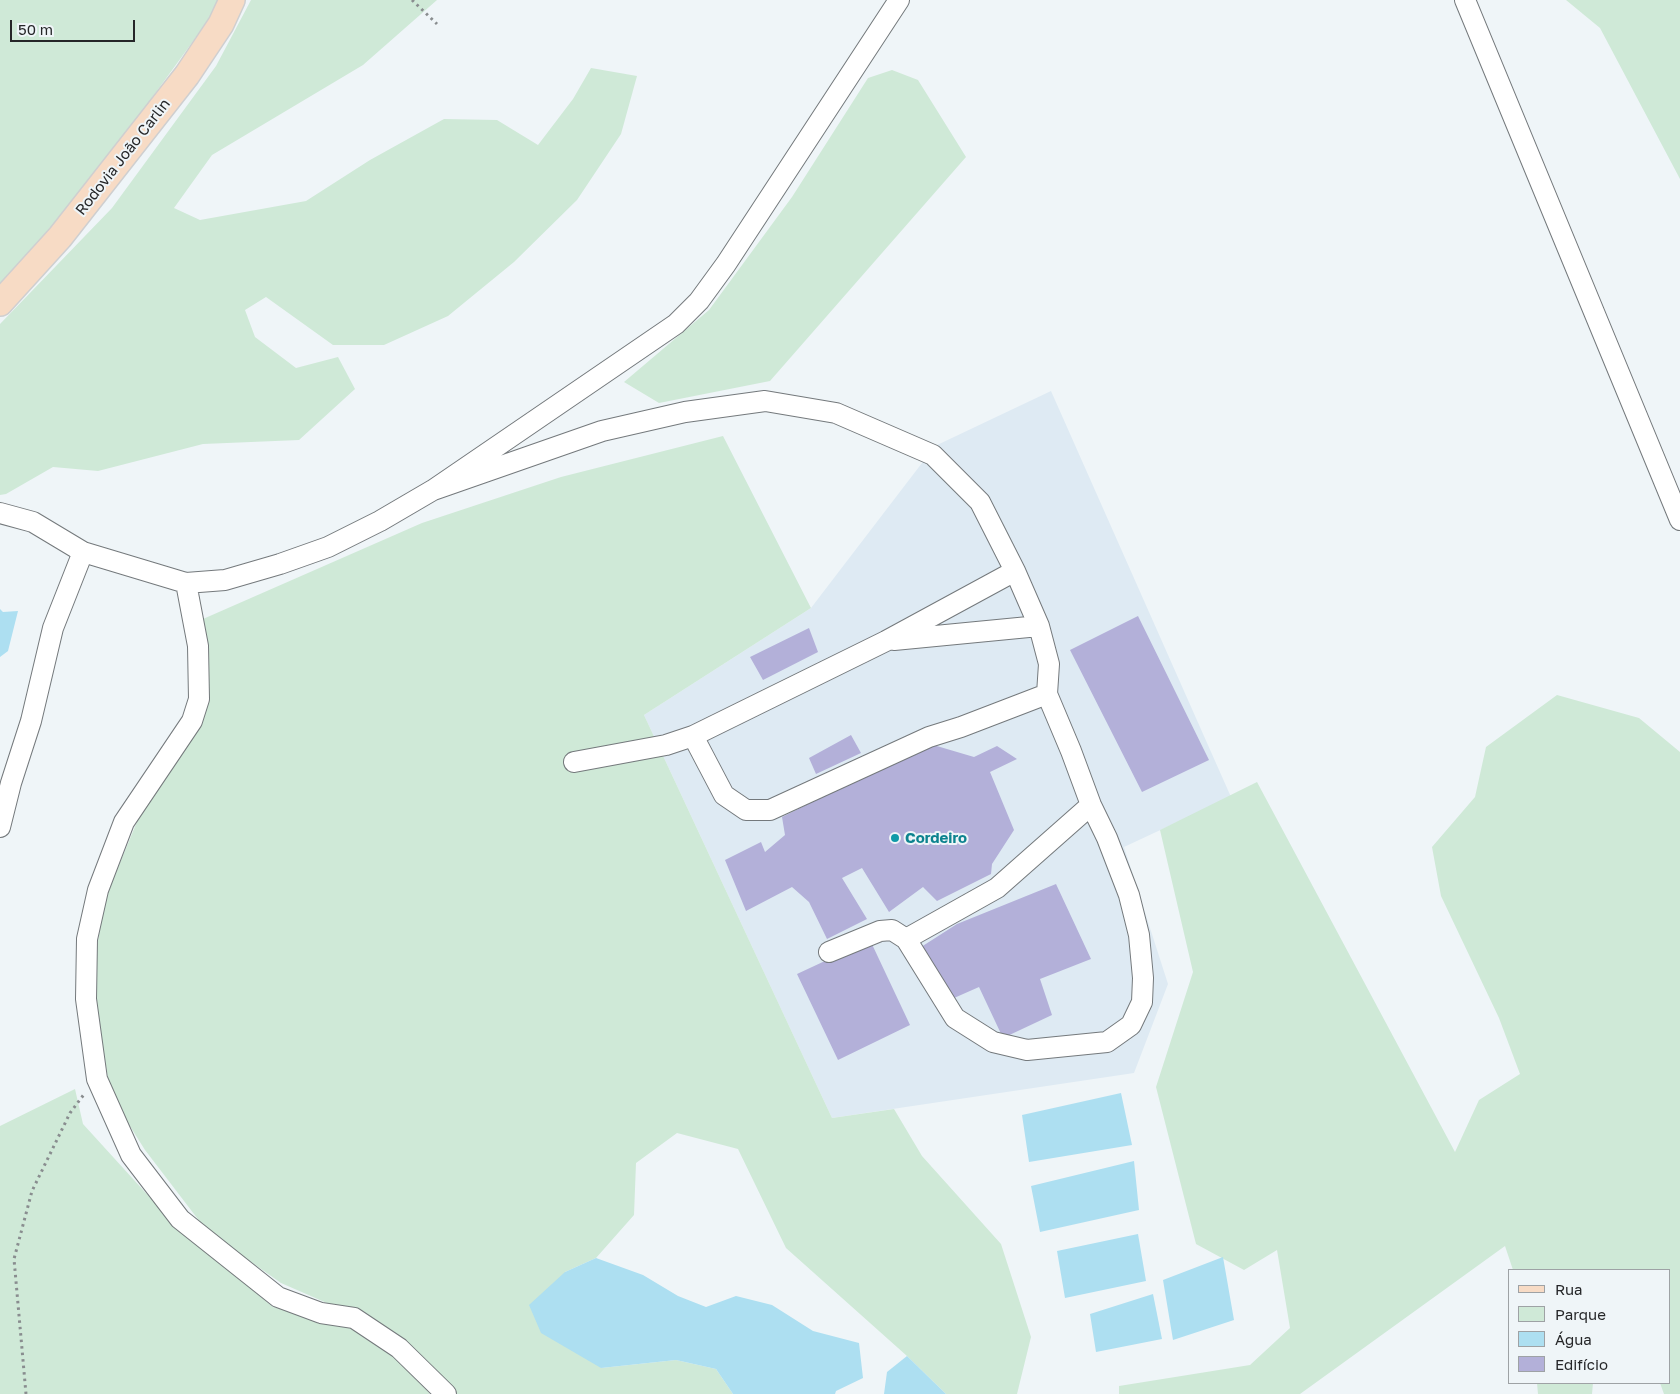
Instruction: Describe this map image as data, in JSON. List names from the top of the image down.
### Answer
{
  "streets": {
    "main road": ["Rodovia João Carlin"]
  },
  "places": ["Cordeiro"],
  "legend": [
    "Rua",
    "Parque",
    "Água",
    "Edifício"
  ],
  "scale_bar": "50 m"
}
